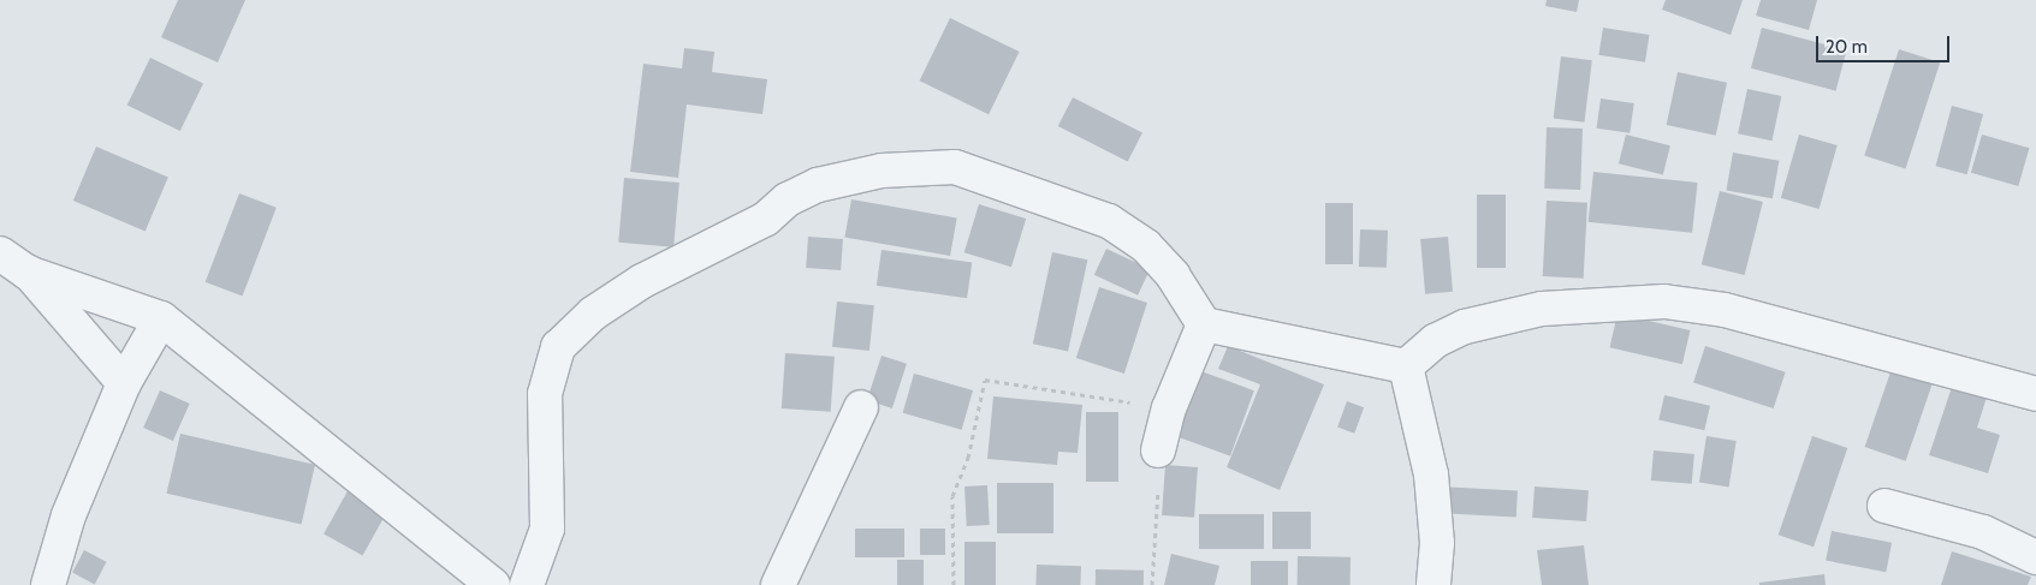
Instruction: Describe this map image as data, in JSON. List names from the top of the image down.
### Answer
{
  "scale_bar": "20 m"
}
